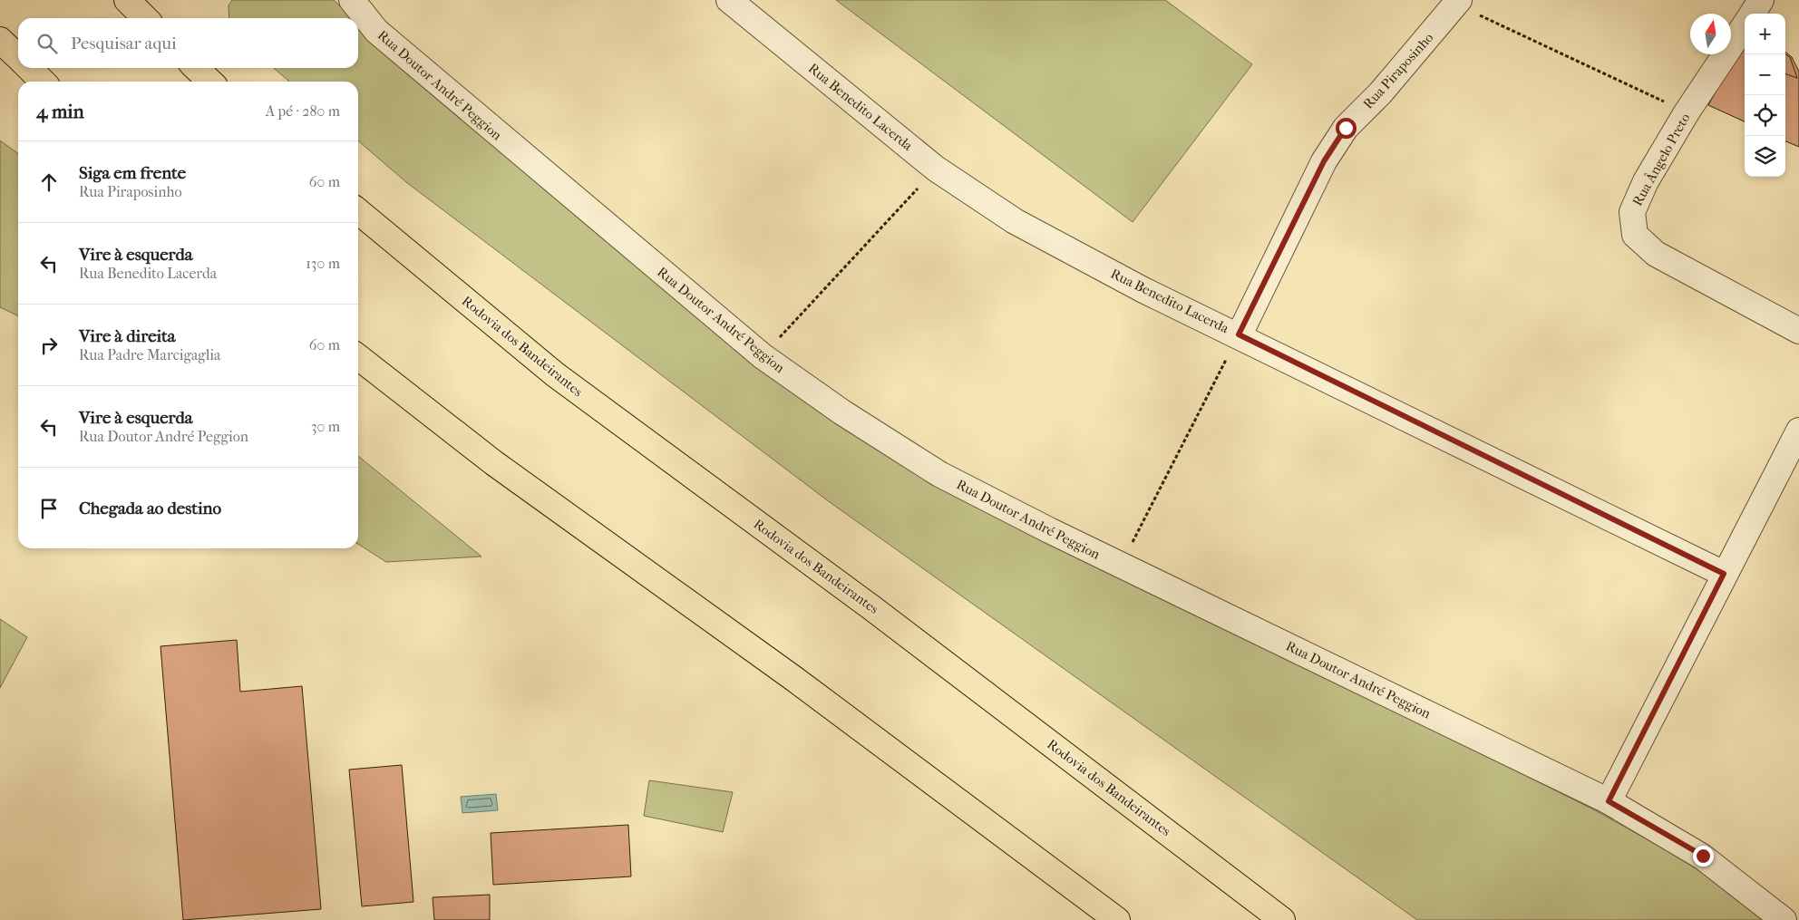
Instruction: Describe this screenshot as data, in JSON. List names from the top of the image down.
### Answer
{
  "streets": {
    "highway": ["Rodovia dos Bandeirantes"],
    "street": [
      "Rua Piraposinho",
      "Rua Doutor André Peggion",
      "Rua Benedito Lacerda",
      "Rua Ângelo Preto"
    ]
  },
  "crossings": [
    ["Rua Piraposinho", "Rua Benedito Lacerda"]
  ],
  "north": "top",
  "page": {
    "map_buttons": ["+", "−"],
    "search": "Pesquisar aqui",
    "heading": ["4 min", "A pé · 280 m"],
    "list": [
      ["Siga em frente", "Rua Piraposinho", "60 m"],
      ["Vire à esquerda", "Rua Benedito Lacerda", "130 m"],
      ["Vire à direita", "Rua Padre Marcigaglia", "60 m"],
      ["Vire à esquerda", "Rua Doutor André Peggion", "30 m"],
      "Chegada ao destino"
    ]
  }
}
